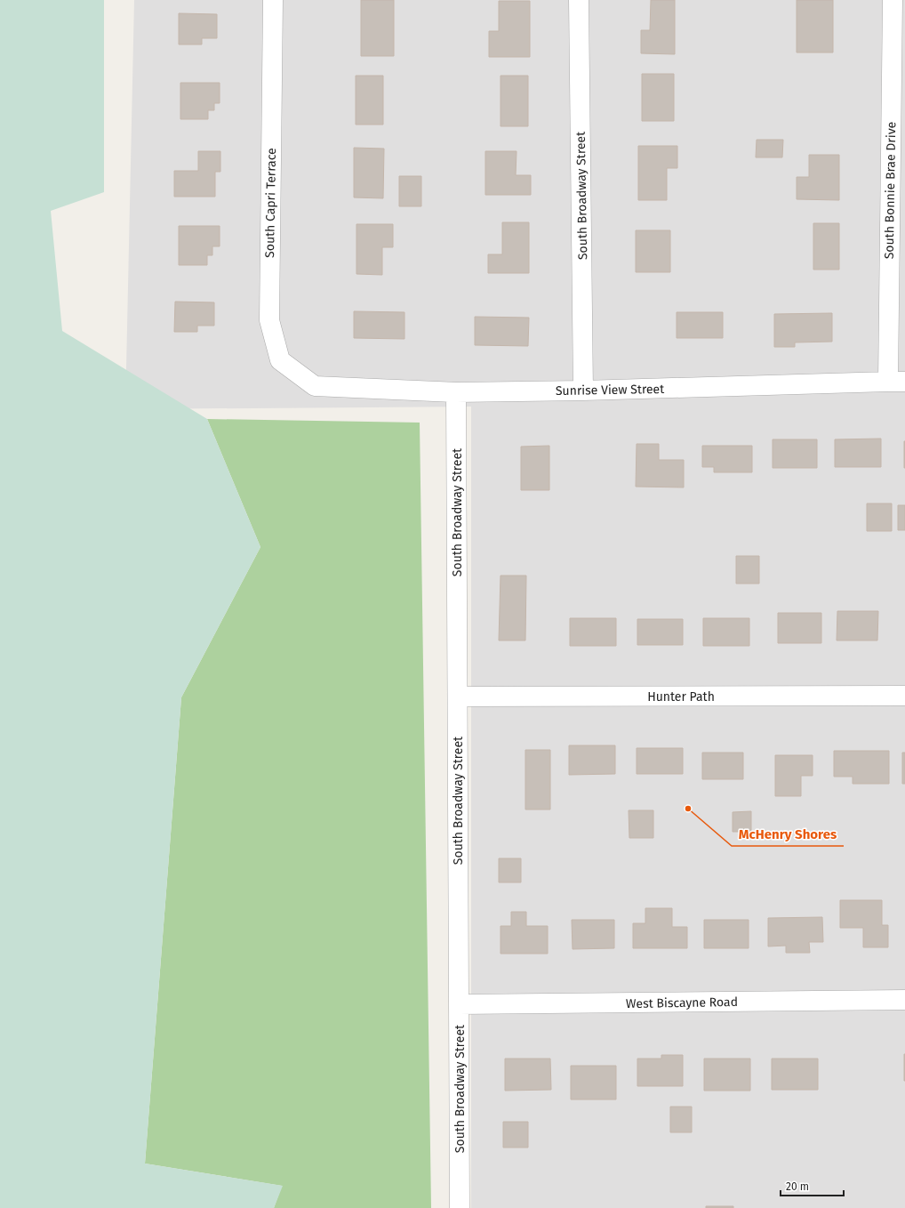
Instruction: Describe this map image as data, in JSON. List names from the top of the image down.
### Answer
{
  "streets": {
    "street": [
      "South Bonnie Brae Drive",
      "South Broadway Street",
      "South Capri Terrace",
      "Sunrise View Street",
      "Hunter Path",
      "West Biscayne Road"
    ]
  },
  "crossings": [
    ["South Bonnie Brae Drive", "Sunrise View Street"],
    ["South Broadway Street", "Sunrise View Street"],
    ["South Broadway Street", "Hunter Path"],
    ["South Broadway Street", "West Biscayne Road"],
    ["South Capri Terrace", "Sunrise View Street"]
  ],
  "places": ["McHenry Shores"],
  "scale_bar": "20 m"
}
